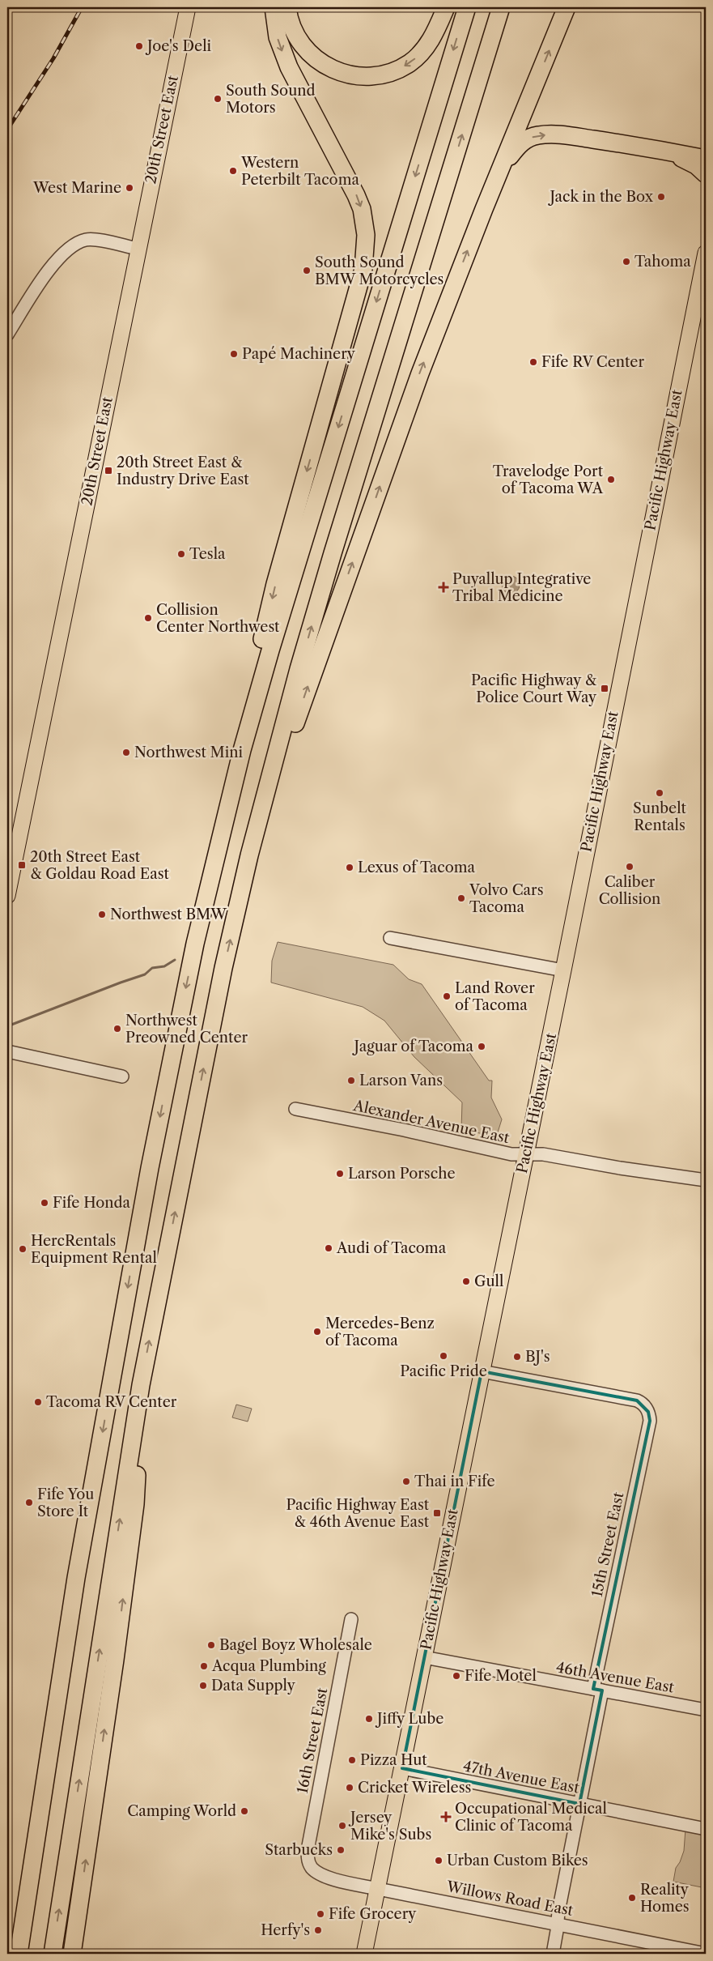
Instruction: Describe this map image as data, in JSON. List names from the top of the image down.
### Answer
{
  "streets": {
    "main road": ["20th Street East", "Pacific Highway East"],
    "street": [
      "Alexander Avenue East",
      "15th Street East",
      "46th Avenue East",
      "16th Street East",
      "47th Avenue East",
      "Willows Road East"
    ]
  },
  "crossings": [
    ["Pacific Highway East", "Alexander Avenue East"],
    ["Pacific Highway East", "15th Street East"],
    ["Pacific Highway East", "46th Avenue East"],
    ["Pacific Highway East", "47th Avenue East"],
    ["Pacific Highway East", "Willows Road East"],
    ["15th Street East", "46th Avenue East"],
    ["15th Street East", "47th Avenue East"],
    ["15th Street East", "Willows Road East"],
    ["16th Street East", "Willows Road East"]
  ],
  "places": {
    "other": [
      "Joe's Deli",
      "South Sound Motors",
      "Western Peterbilt Tacoma",
      "West Marine",
      "Jack in the Box",
      "Tahoma",
      "South Sound BMW Motorcycles",
      "Papé Machinery",
      "Fife RV Center",
      "Travelodge Port of Tacoma WA",
      "Tesla",
      "Collision Center Northwest",
      "Northwest Mini",
      "Sunbelt Rentals",
      "Caliber Collision",
      "Lexus of Tacoma",
      "Volvo Cars Tacoma",
      "Northwest BMW",
      "Land Rover of Tacoma",
      "Northwest Preowned Center",
      "Jaguar of Tacoma",
      "Larson Vans",
      "Larson Porsche",
      "Fife Honda",
      "Audi of Tacoma",
      "HercRentals Equipment Rental",
      "Gull",
      "Mercedes-Benz of Tacoma",
      "Pacific Pride",
      "BJ's",
      "Tacoma RV Center",
      "Thai in Fife",
      "Fife You Store It",
      "Bagel Boyz Wholesale",
      "Acqua Plumbing",
      "Fife Motel",
      "Data Supply",
      "Jiffy Lube",
      "Pizza Hut",
      "Cricket Wireless",
      "Camping World",
      "Jersey Mike's Subs",
      "Starbucks",
      "Urban Custom Bikes",
      "Reality Homes",
      "Fife Grocery",
      "Herfy's"
    ],
    "transit": [
      "20th Street East & Industry Drive East",
      "Pacific Highway & Police Court Way",
      "20th Street East & Goldau Road East",
      "Pacific Highway East & 46th Avenue East"
    ],
    "health": ["Puyallup Integrative Tribal Medicine", "Occupational Medical Clinic of Tacoma"]
  }
}
